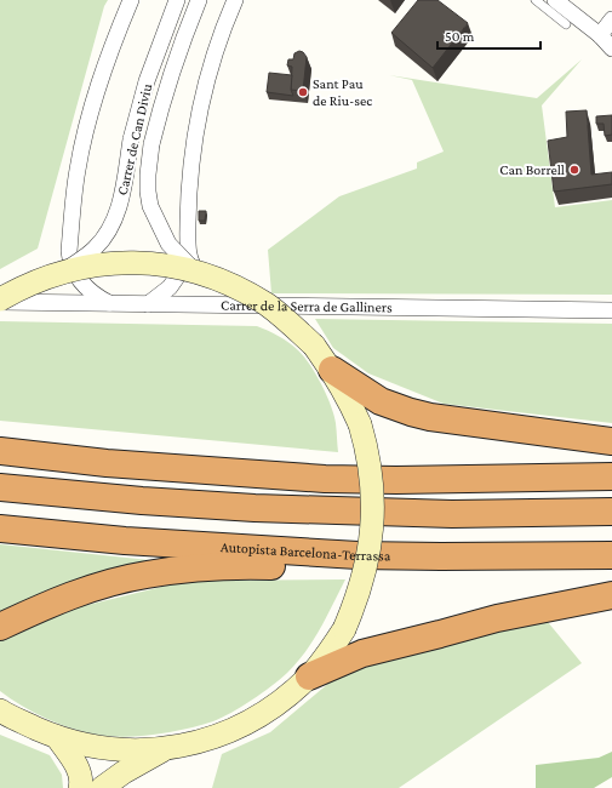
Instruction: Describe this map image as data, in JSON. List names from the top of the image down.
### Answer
{
  "streets": {
    "highway": ["Autopista Barcelona-Terrassa"],
    "street": ["Carrer de Can Diviu", "Carrer de la Serra de Galliners"]
  },
  "crossings": [
    ["Carrer de Can Diviu", "Carrer de la Serra de Galliners"]
  ],
  "places": ["Sant Pau de Riu-sec", "Can Borrell"],
  "scale_bar": "50 m"
}
